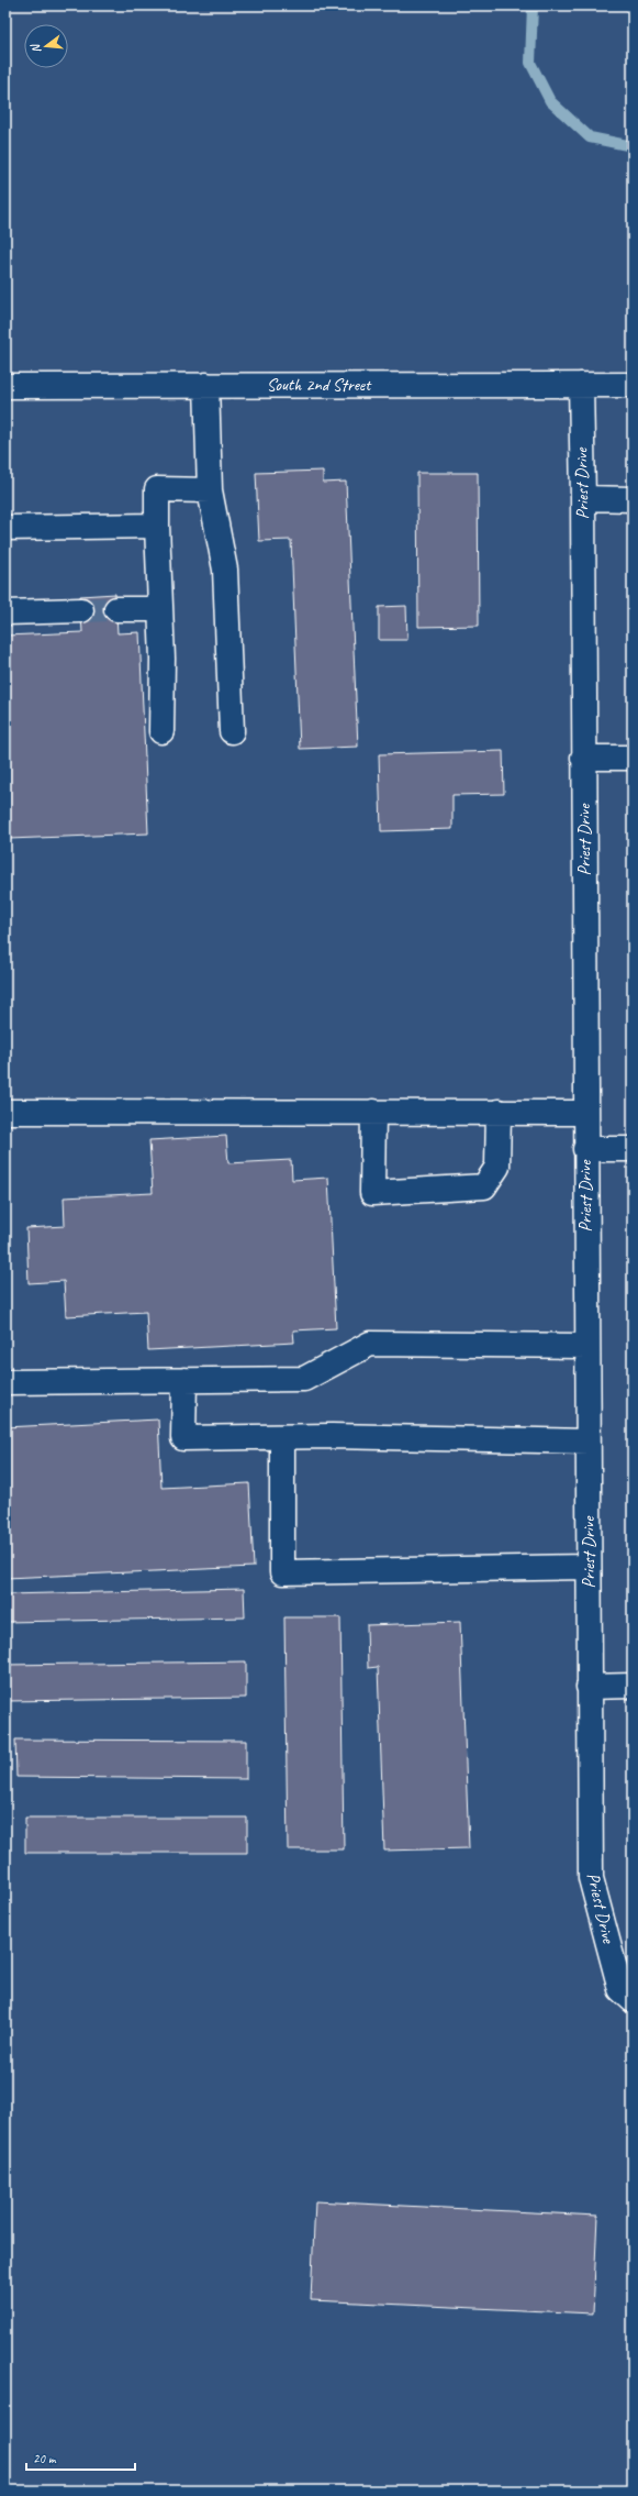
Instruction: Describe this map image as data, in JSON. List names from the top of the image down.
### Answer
{
  "streets": {
    "street": ["South 2nd Street", "Priest Drive"]
  },
  "crossings": [
    ["South 2nd Street", "Priest Drive"]
  ],
  "scale_bar": "20 m",
  "north": "left"
}
